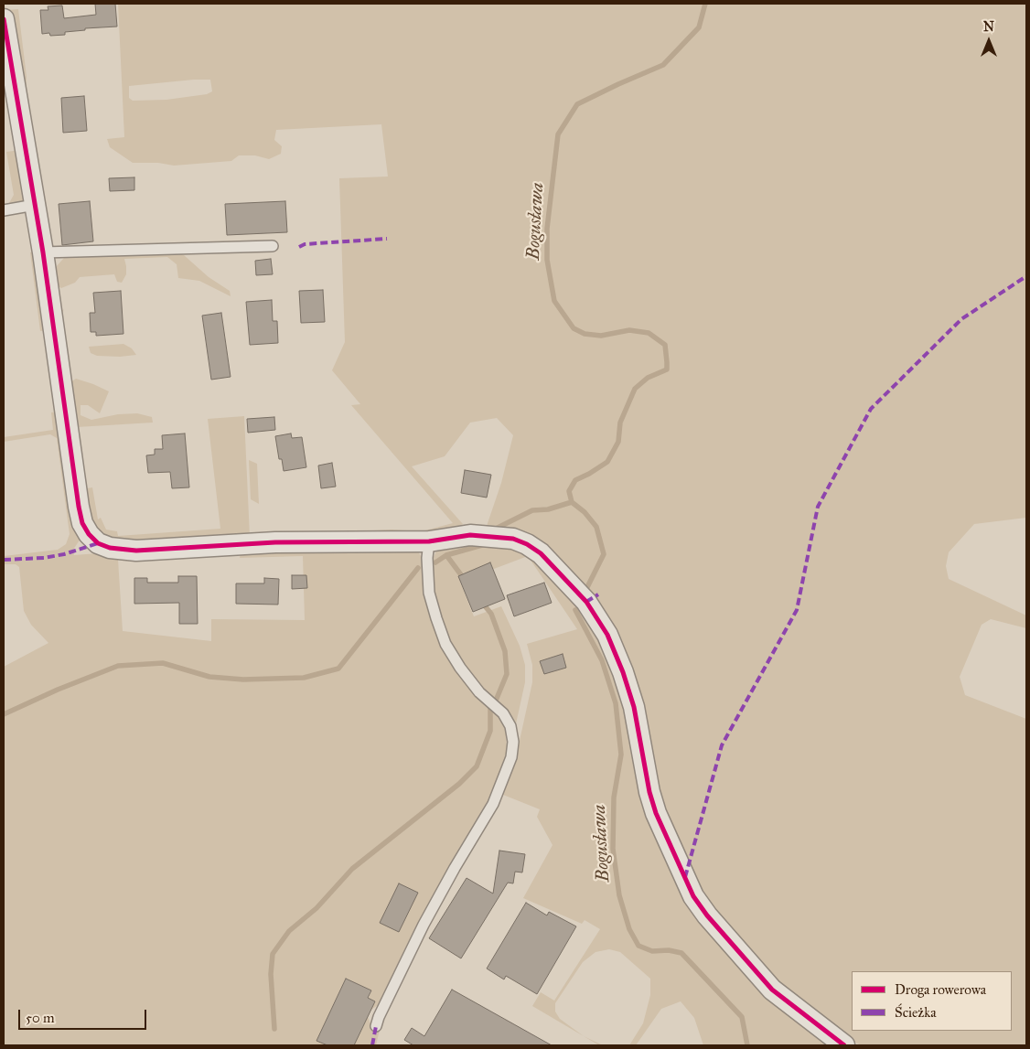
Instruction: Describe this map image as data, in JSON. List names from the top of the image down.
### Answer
{
  "water": ["Bogusława"],
  "legend": ["Droga rowerowa", "Ścieżka"],
  "scale_bar": "50 m",
  "north": "top"
}
